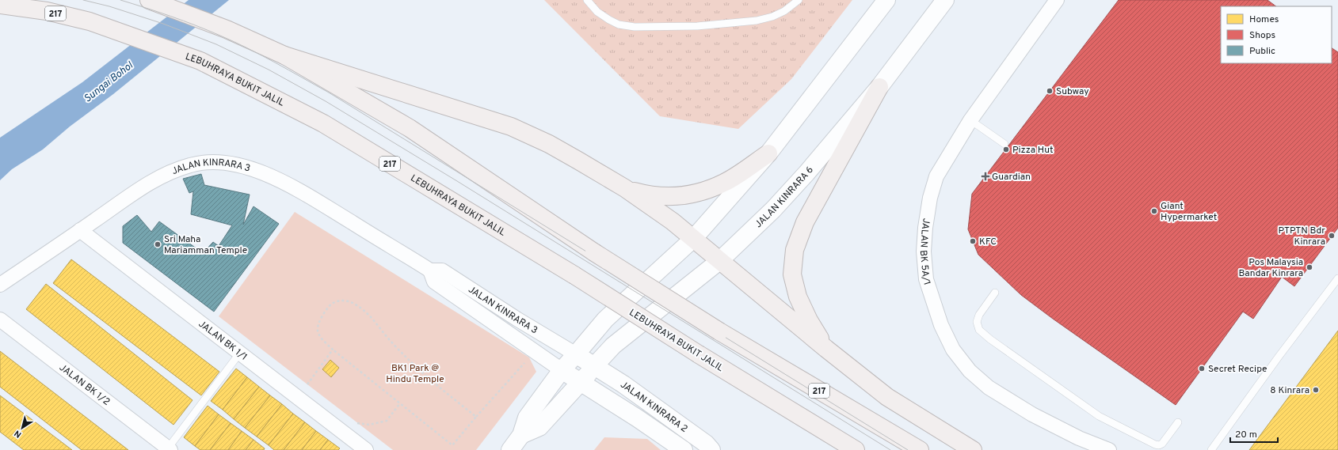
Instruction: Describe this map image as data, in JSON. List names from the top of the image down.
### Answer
{
  "streets": {
    "highway": ["217", "LEBUHRAYA BUKIT JALIL"],
    "main road": ["JALAN KINRARA 6", "JALAN KINRARA 2"],
    "street": [
      "JALAN KINRARA 3",
      "JALAN BK 5A/1",
      "JALAN BK 1/1",
      "JALAN BK 1/2"
    ]
  },
  "crossings": [
    ["JALAN KINRARA 3", "JALAN BK 1/1"],
    ["JALAN KINRARA 3", "JALAN KINRARA 2"],
    ["JALAN KINRARA 6", "JALAN KINRARA 2"]
  ],
  "water": ["Sungai Bohol"],
  "parks": ["BK1 Park @ Hindu Temple"],
  "places": {
    "other": [
      "Subway",
      "Pizza Hut",
      "Giant Hypermarket",
      "PTPTN Bdr Kinrara",
      "KFC",
      "Sri Maha Mariamman Temple",
      "Pos Malaysia Bandar Kinrara",
      "Secret Recipe",
      "8 Kinrara"
    ],
    "health": ["Guardian"]
  },
  "legend": ["Homes", "Shops", "Public"],
  "scale_bar": "20 m",
  "north": "bottom left"
}
